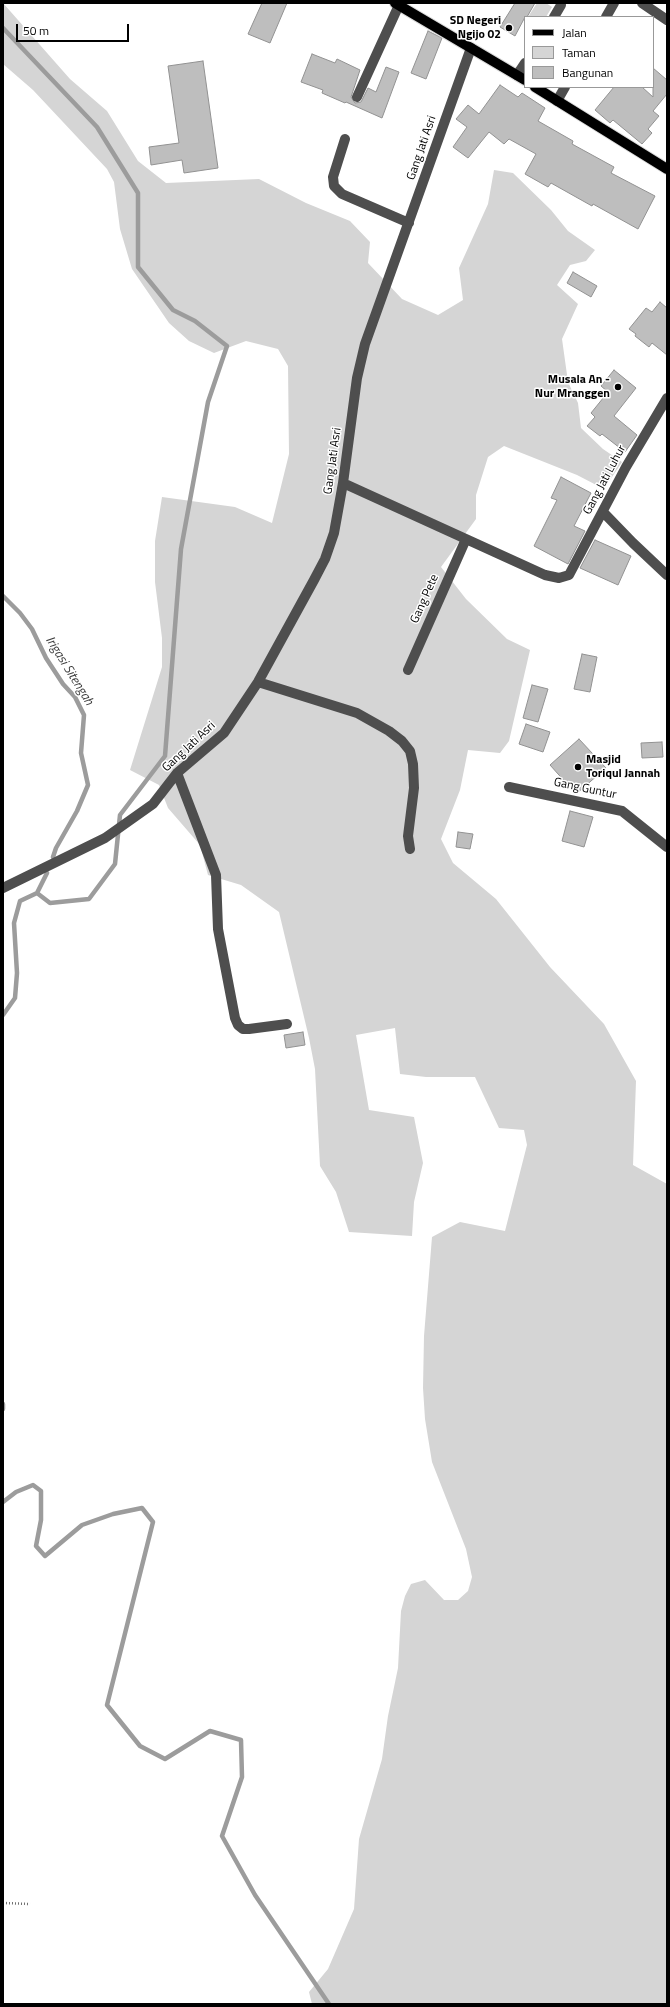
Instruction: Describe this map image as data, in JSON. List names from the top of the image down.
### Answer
{
  "streets": {
    "street": [
      "Gang Jati Asri",
      "Gang Jati Luhur",
      "Gang Pete",
      "Gang Guntur"
    ]
  },
  "crossings": [
    ["Gang Jati Luhur", "Gang Pete"]
  ],
  "water": ["Irigasi Sitengah"],
  "places": ["SD Negeri Ngijo 02", "Musala An - Nur Mranggen", "Masjid Toriqul Jannah"],
  "legend": ["Jalan", "Taman", "Bangunan"],
  "scale_bar": "50 m"
}
